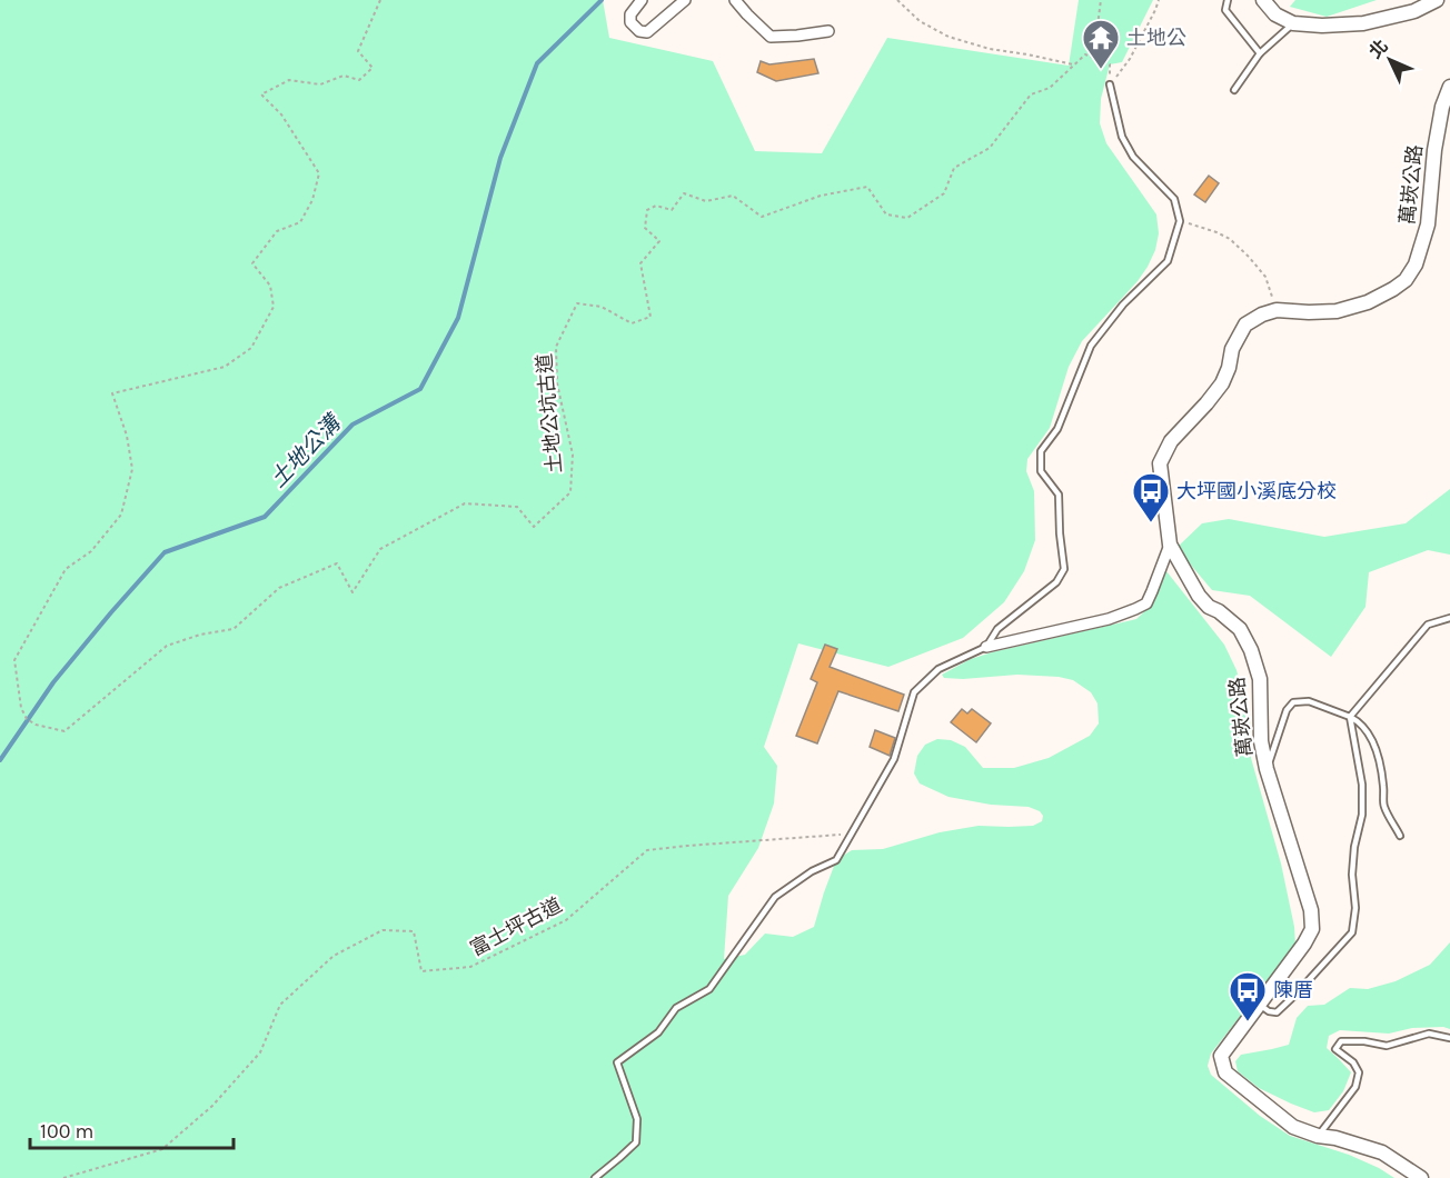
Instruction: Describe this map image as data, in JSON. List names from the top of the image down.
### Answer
{
  "streets": {
    "street": ["萬崁公路"],
    "path": ["土地公坑古道", "富士坪古道"]
  },
  "water": ["土地公溝"],
  "places": {
    "temple": ["土地公"],
    "bus stop": ["大坪國小溪底分校", "陳厝"]
  },
  "scale_bar": "100 m",
  "north": "top left"
}
